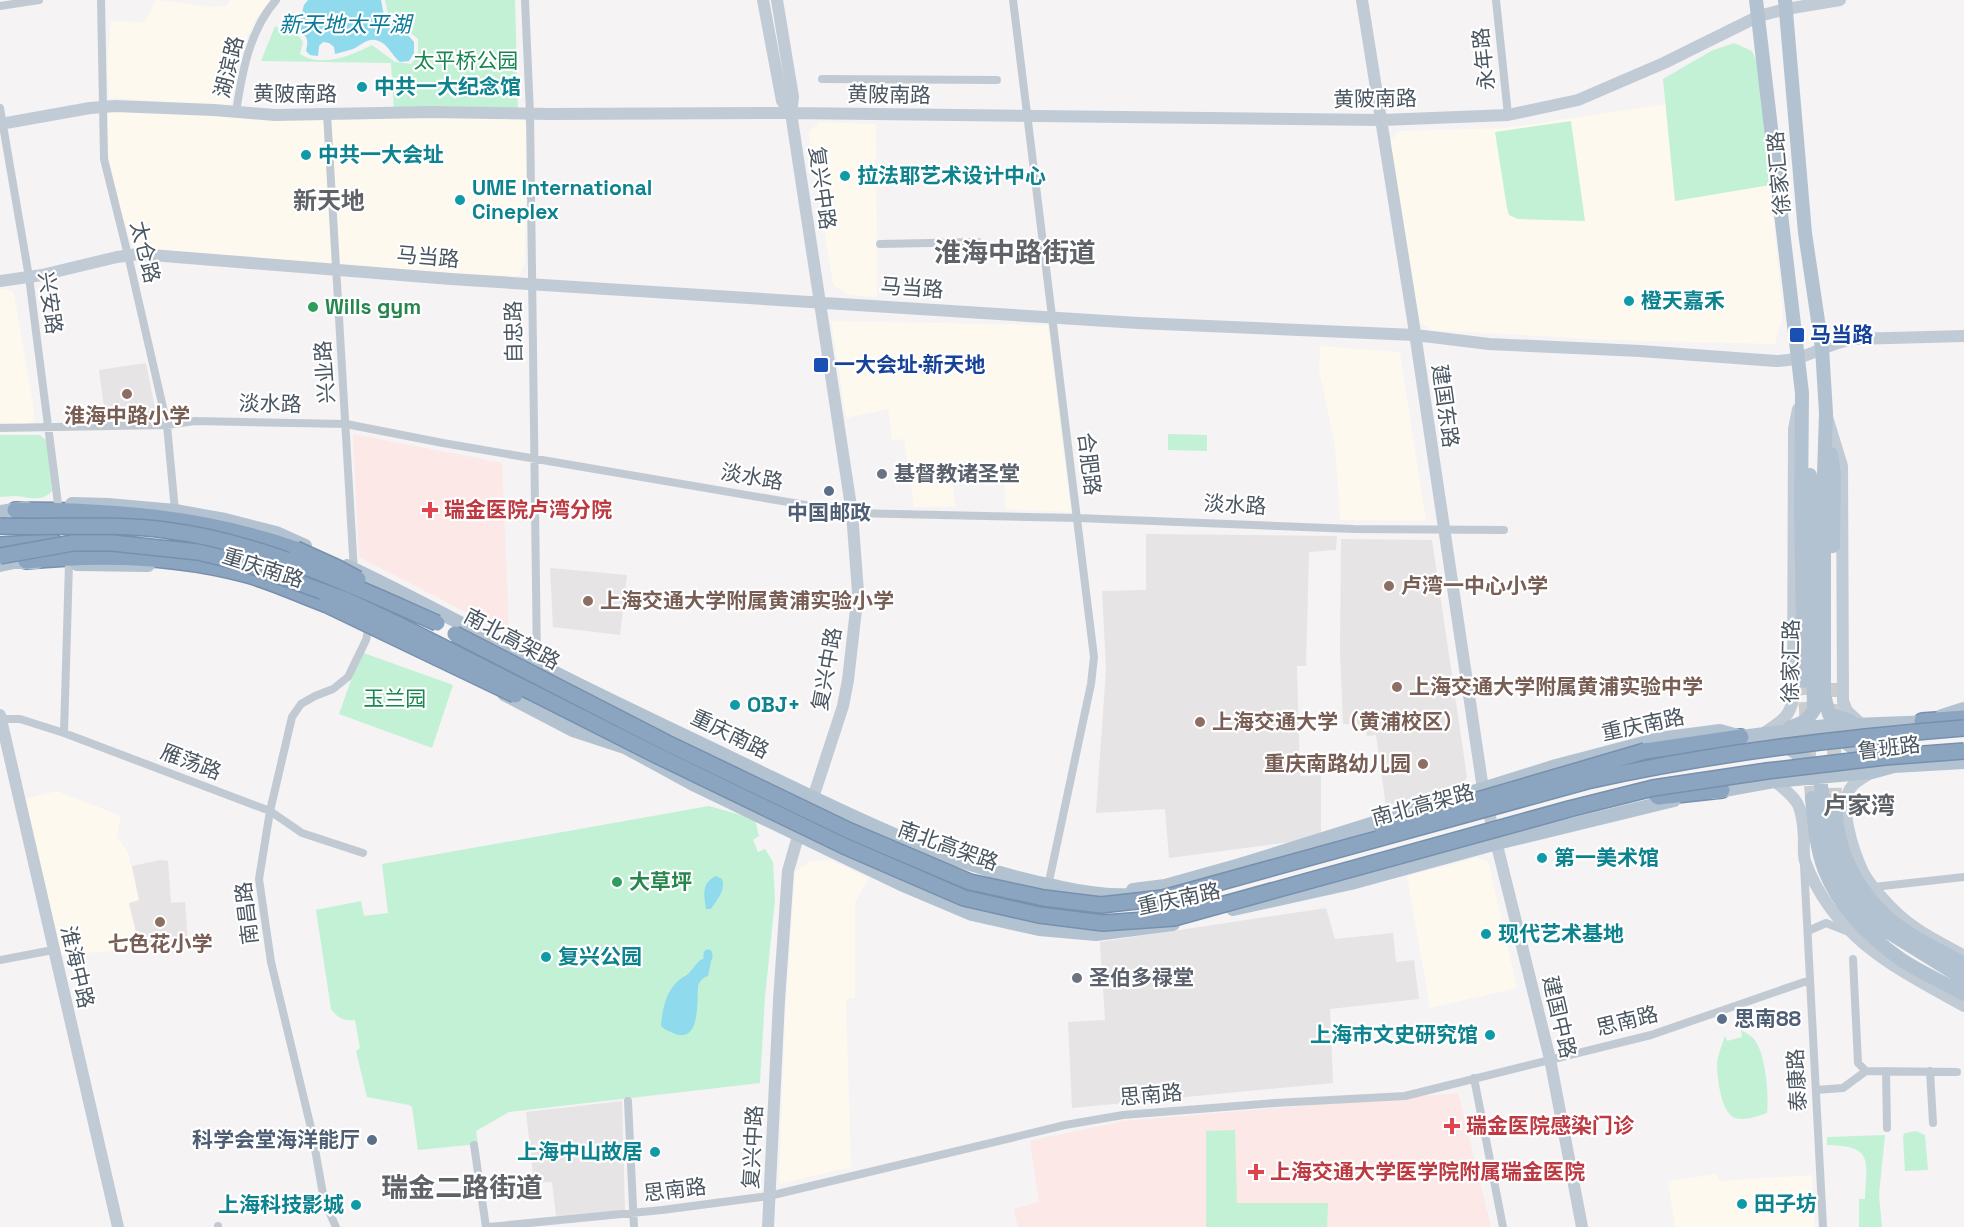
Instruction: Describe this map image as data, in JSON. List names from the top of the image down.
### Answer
{
  "streets": {
    "highway": ["南北高架路"],
    "main road": ["徐家汇路", "重庆南路", "鲁班路"],
    "street": [
      "永年路",
      "湖滨路",
      "黄陂南路",
      "复兴中路",
      "太仓路",
      "马当路",
      "兴安路",
      "自忠路",
      "兴业路",
      "淡水路",
      "建国东路",
      "合肥路",
      "雁荡路",
      "南昌路",
      "淮海中路",
      "建国中路",
      "思南路",
      "泰康路"
    ]
  },
  "crossings": [
    ["永年路", "黄陂南路"],
    ["湖滨路", "黄陂南路"],
    ["黄陂南路", "徐家汇路"],
    ["黄陂南路", "复兴中路"],
    ["黄陂南路", "太仓路"],
    ["黄陂南路", "兴安路"],
    ["黄陂南路", "自忠路"],
    ["黄陂南路", "兴业路"],
    ["黄陂南路", "建国东路"],
    ["黄陂南路", "合肥路"],
    ["徐家汇路", "马当路"],
    ["徐家汇路", "重庆南路"],
    ["徐家汇路", "鲁班路"],
    ["复兴中路", "马当路"],
    ["复兴中路", "淡水路"],
    ["复兴中路", "重庆南路"],
    ["复兴中路", "思南路"],
    ["太仓路", "马当路"],
    ["太仓路", "淡水路"],
    ["太仓路", "重庆南路"],
    ["马当路", "兴安路"],
    ["马当路", "自忠路"],
    ["马当路", "兴业路"],
    ["马当路", "建国东路"],
    ["马当路", "合肥路"],
    ["兴安路", "淡水路"],
    ["兴安路", "重庆南路"],
    ["自忠路", "淡水路"],
    ["自忠路", "重庆南路"],
    ["兴业路", "淡水路"],
    ["兴业路", "重庆南路"],
    ["兴业路", "南昌路"],
    ["淡水路", "建国东路"],
    ["淡水路", "合肥路"],
    ["建国东路", "重庆南路"],
    ["建国东路", "建国中路"],
    ["合肥路", "重庆南路"],
    ["重庆南路", "南北高架路"],
    ["重庆南路", "鲁班路"],
    ["重庆南路", "南昌路"],
    ["重庆南路", "建国中路"],
    ["雁荡路", "南昌路"],
    ["雁荡路", "淮海中路"],
    ["建国中路", "思南路"],
    ["思南路", "泰康路"]
  ],
  "districts": [
    "新天地",
    "淮海中路街道",
    "卢家湾",
    "瑞金二路街道"
  ],
  "water": ["新天地太平湖"],
  "parks": ["太平桥公园", "玉兰园"],
  "places": {
    "other": [
      "中共一大纪念馆",
      "中共一大会址",
      "拉法耶艺术设计中心",
      "UME International Cineplex",
      "橙天嘉禾",
      "Wills gym",
      "淮海中路小学",
      "基督教诸圣堂",
      "中国邮政",
      "卢湾一中心小学",
      "上海交通大学附属黄浦实验小学",
      "上海交通大学附属黄浦实验中学",
      "OBJ+",
      "上海交通大学（黄浦校区）",
      "重庆南路幼儿园",
      "第一美术馆",
      "大草坪",
      "七色花小学",
      "现代艺术基地",
      "复兴公园",
      "圣伯多禄堂",
      "思南88",
      "上海市文史研究馆",
      "科学会堂海洋能厅",
      "上海中山故居",
      "田子坊",
      "上海科技影城"
    ],
    "transit": ["马当路", "一大会址·新天地"],
    "health": ["瑞金医院卢湾分院", "瑞金医院感染门诊", "上海交通大学医学院附属瑞金医院"]
  }
}
